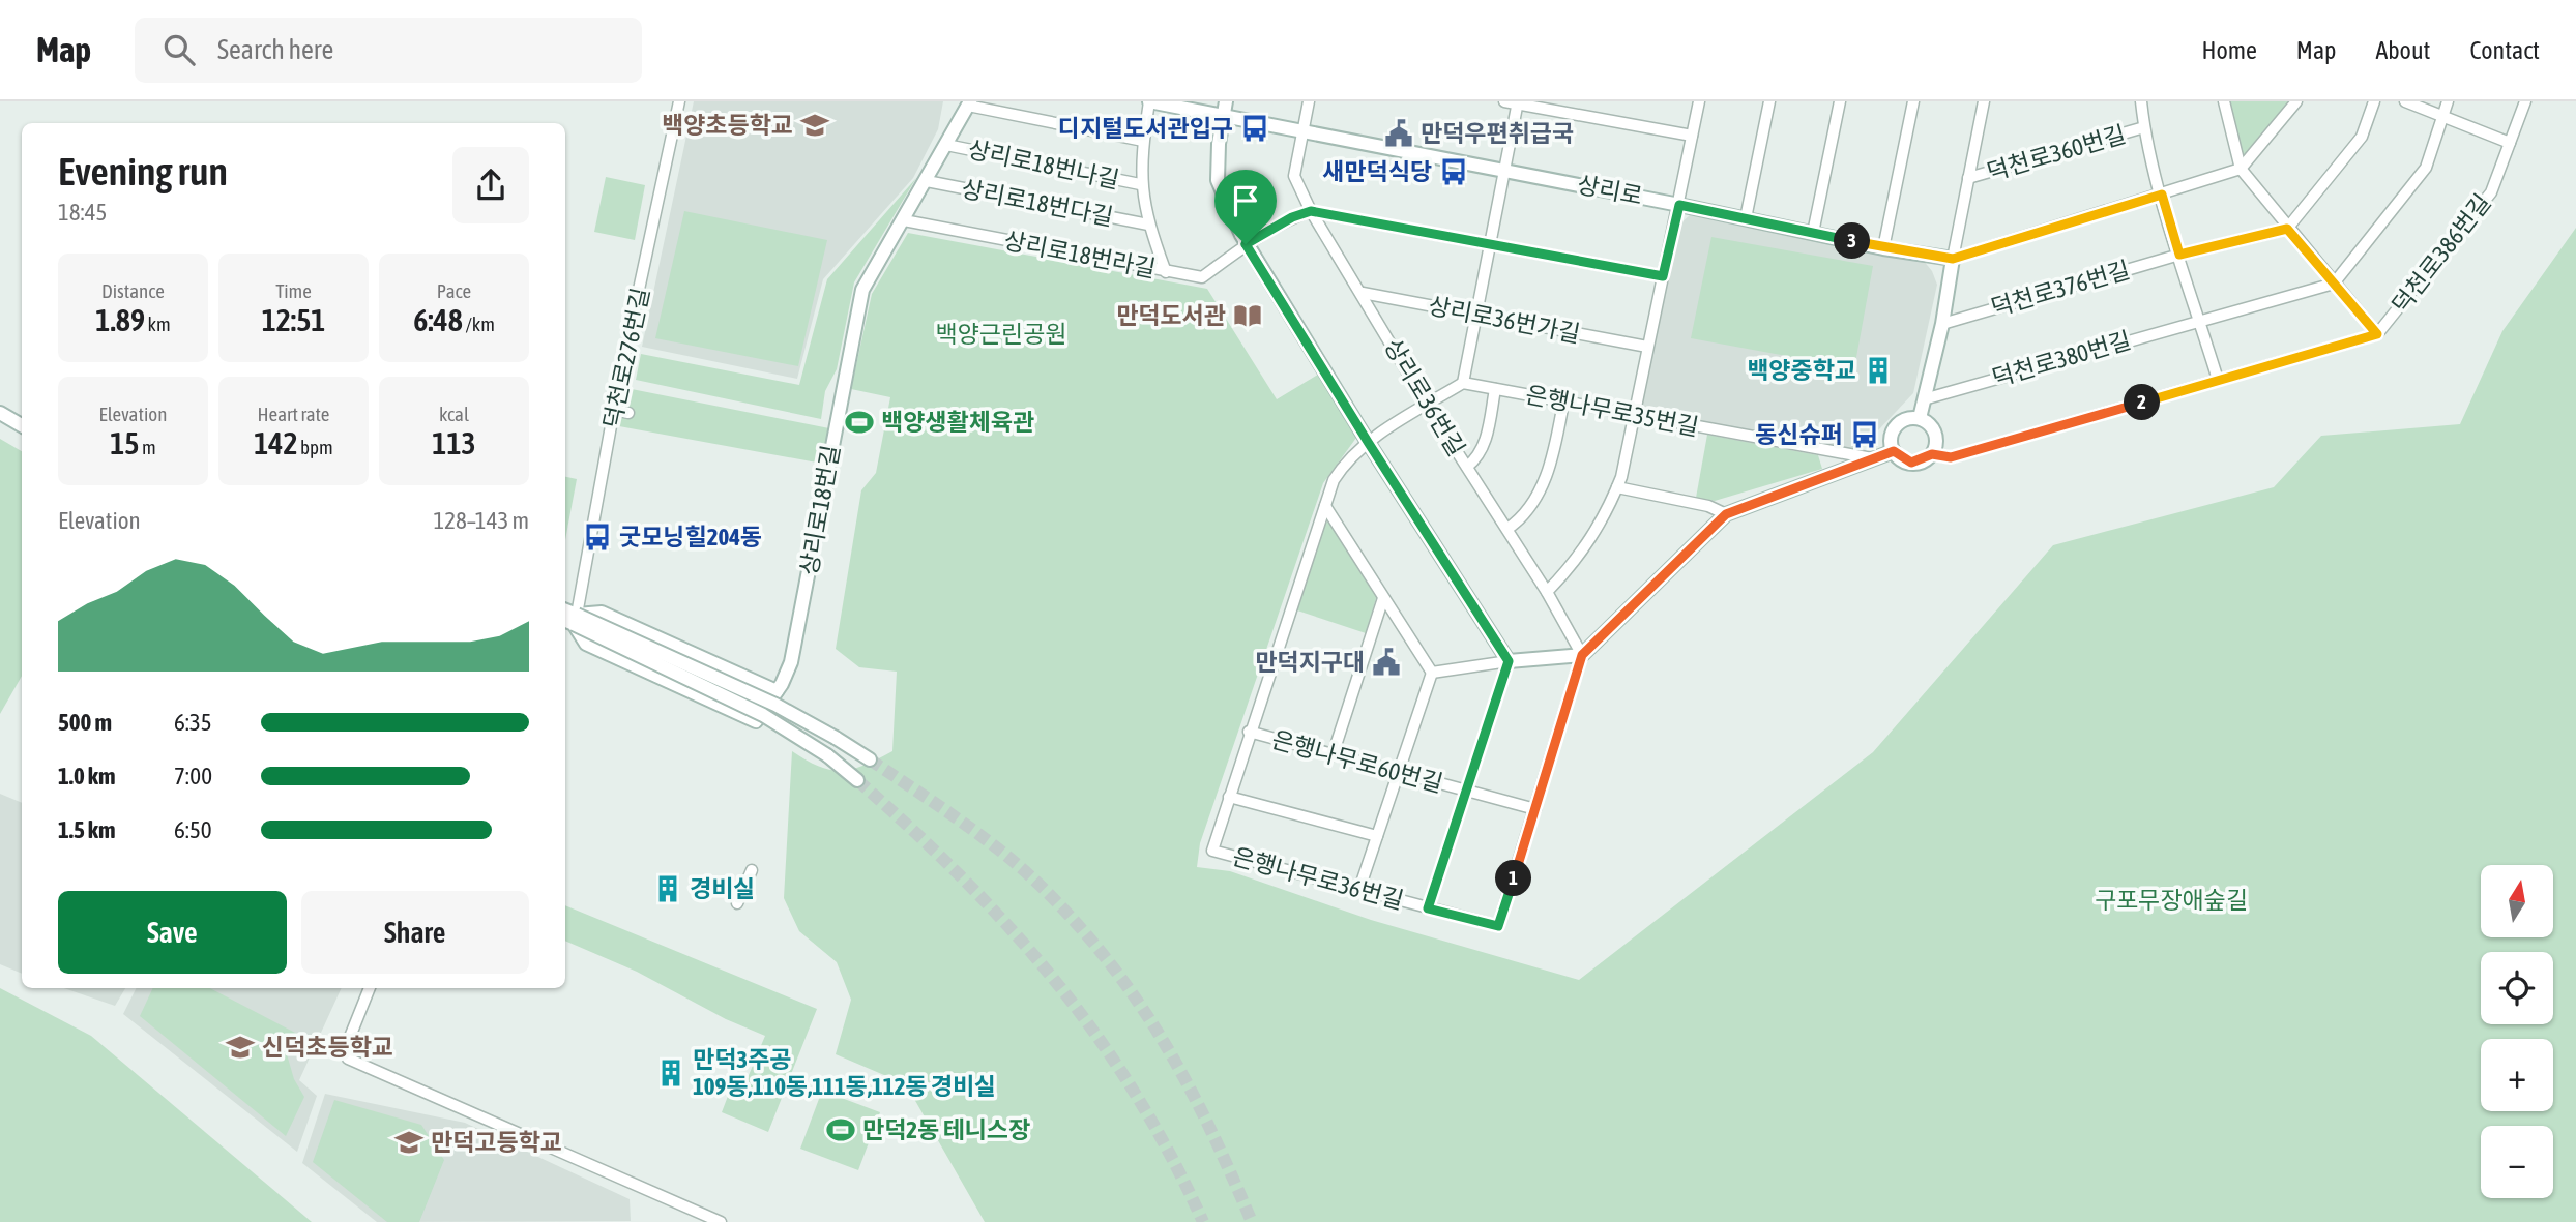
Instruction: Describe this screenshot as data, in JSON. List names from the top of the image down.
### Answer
{
  "streets": {
    "street": [
      "덕천로360번길",
      "상리로18번나길",
      "상리로",
      "상리로18번다길",
      "덕천로386번길",
      "상리로18번라길",
      "덕천로376번길",
      "상리로36번가길",
      "덕천로276번길",
      "덕천로380번길",
      "상리로36번길",
      "은행나무로35번길",
      "상리로18번길",
      "은행나무로60번길",
      "은행나무로36번길"
    ]
  },
  "crossings": [
    ["덕천로360번길", "덕천로376번길"],
    ["상리로18번나길", "상리로18번길"],
    ["상리로", "상리로36번길"],
    ["상리로18번다길", "상리로18번길"],
    ["상리로18번라길", "상리로36번길"],
    ["상리로18번라길", "상리로18번길"],
    ["상리로36번가길", "상리로36번길"],
    ["덕천로276번길", "상리로18번길"],
    ["상리로36번길", "은행나무로36번길"],
    ["은행나무로60번길", "은행나무로36번길"]
  ],
  "parks": ["백양근린공원", "구포무장애숲길"],
  "places": {
    "school or university": ["백양초등학교", "신덕초등학교", "만덕고등학교"],
    "bus stop": [
      "디지털도서관입구",
      "새만덕식당",
      "동신슈퍼",
      "굿모닝힐204동"
    ],
    "public building": ["만덕우편취급국", "만덕지구대"],
    "library": ["만덕도서관"],
    "building": ["백양중학교", "경비실", "만덕3주공 109동,110동,111동,112동 경비실"],
    "sports": ["백양생활체육관", "만덕2동 테니스장"]
  },
  "north": "top",
  "page": {
    "header": "Map",
    "search": "Search here",
    "nav": [
      "Home",
      "Map",
      "About",
      "Contact"
    ],
    "heading": ["Evening run", "18:45"],
    "pins": ["3", "2", "1"],
    "stats": [
      ["Distance", "1.89 km"],
      ["Time", "12:51"],
      ["Pace", "6:48 /km"],
      ["Elevation", "15 m"],
      ["Heart rate", "142 bpm"],
      ["kcal", "113"]
    ],
    "chart": ["Elevation", "128–143 m"],
    "list": [
      {
        "name": "500 m",
        "note": "6:35"
      },
      {
        "name": "1.0 km",
        "note": "7:00"
      },
      {
        "name": "1.5 km",
        "note": "6:50"
      }
    ],
    "map_buttons": ["+", "−"],
    "buttons": ["Save", "Share"]
  }
}
